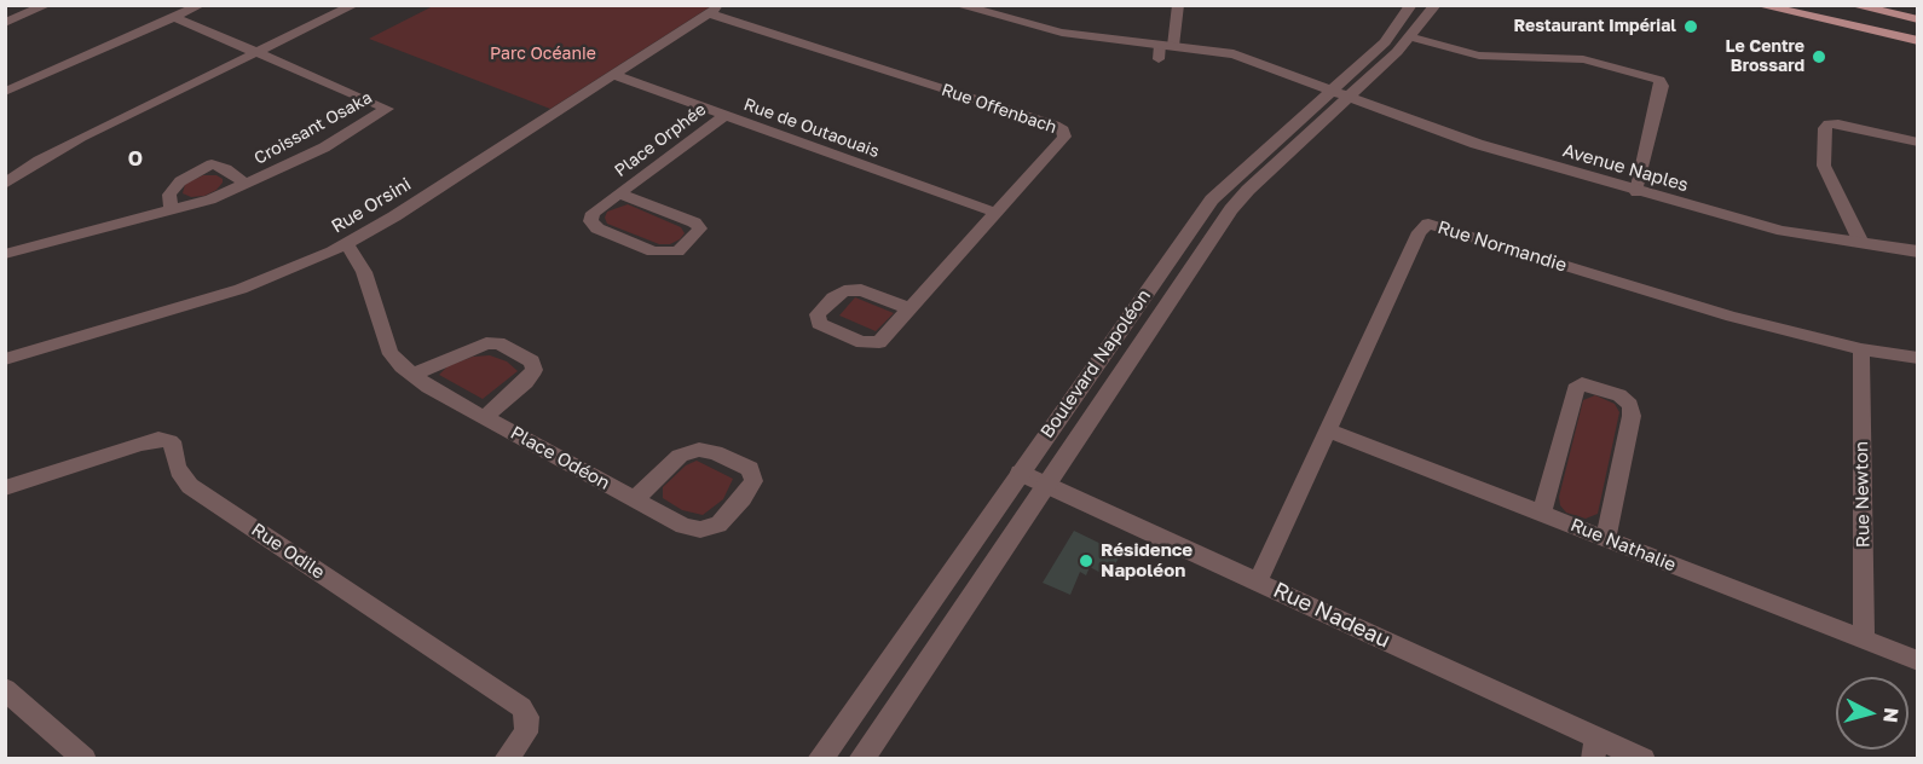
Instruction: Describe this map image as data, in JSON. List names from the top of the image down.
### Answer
{
  "streets": {
    "street": [
      "Rue Offenbach",
      "Croissant Osaka",
      "Rue de Outaouais",
      "Place Orphée",
      "Avenue Naples",
      "Rue Orsini",
      "Rue Normandie",
      "Boulevard Napoléon",
      "Place Odéon",
      "Rue Newton",
      "Rue Nathalie",
      "Rue Odile",
      "Rue Nadeau"
    ]
  },
  "crossings": [
    ["Rue Offenbach", "Rue de Outaouais"],
    ["Rue Offenbach", "Rue Orsini"],
    ["Rue de Outaouais", "Place Orphée"],
    ["Rue de Outaouais", "Rue Orsini"],
    ["Avenue Naples", "Boulevard Napoléon"],
    ["Rue Orsini", "Place Odéon"],
    ["Rue Normandie", "Rue Newton"],
    ["Rue Normandie", "Rue Nathalie"],
    ["Rue Normandie", "Rue Nadeau"],
    ["Boulevard Napoléon", "Rue Nadeau"],
    ["Rue Newton", "Rue Nathalie"]
  ],
  "districts": ["O"],
  "parks": ["Parc Océanie"],
  "places": ["Restaurant Impérial", "Le Centre Brossard", "Résidence Napoléon"],
  "north": "right"
}
